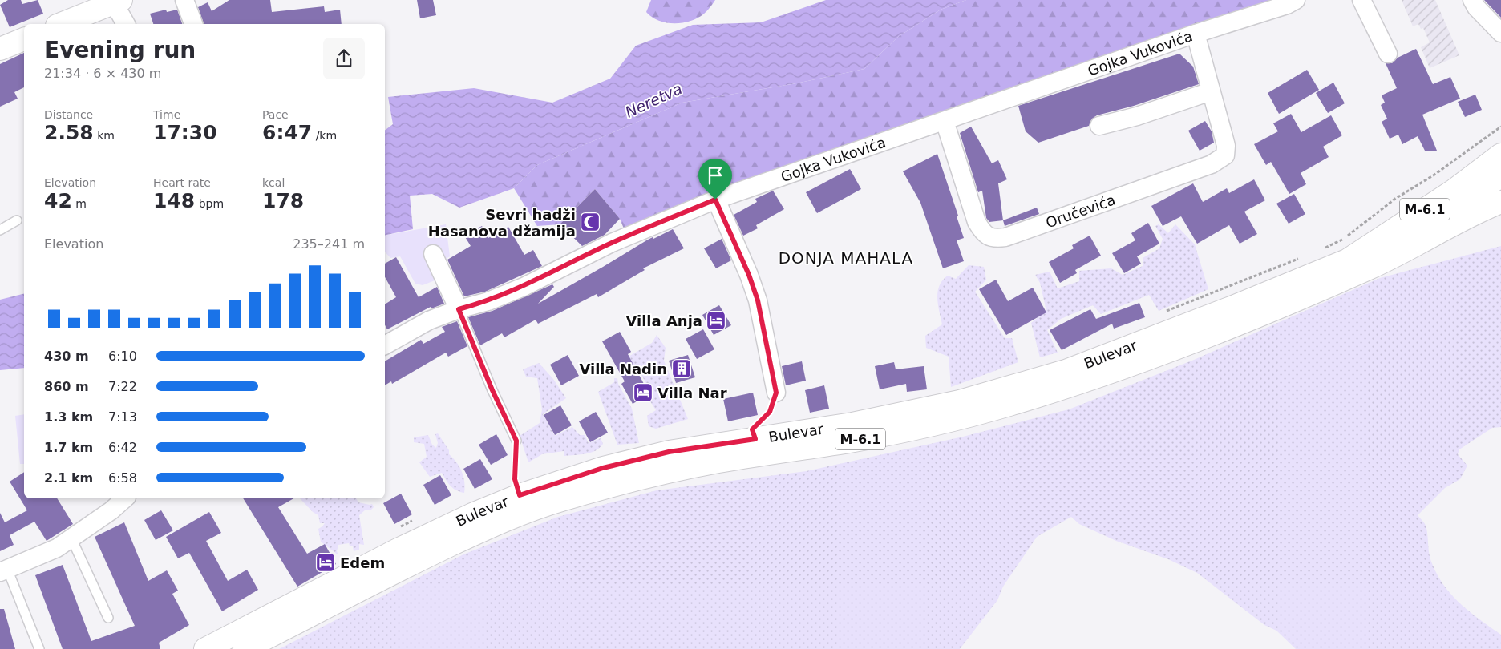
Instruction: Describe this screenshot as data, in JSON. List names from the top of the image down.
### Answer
{
  "streets": {
    "main road": ["M-6.1", "Bulevar"],
    "street": ["Gojka Vukovića", "Oručevića"]
  },
  "crossings": [
    ["Gojka Vukovića", "Oručevića"],
    ["M-6.1", "Bulevar"]
  ],
  "districts": ["DONJA MAHALA"],
  "water": ["Neretva"],
  "places": {
    "mosque": ["Sevri hadži Hasanova džamija"],
    "hotel": ["Villa Anja", "Villa Nar", "Edem"],
    "building": ["Villa Nadin"]
  },
  "page": {
    "heading": ["Evening run", "21:34 · 6 × 430 m"],
    "stats": [
      ["Distance", "2.58 km"],
      ["Time", "17:30"],
      ["Pace", "6:47 /km"],
      ["Elevation", "42 m"],
      ["Heart rate", "148 bpm"],
      ["kcal", "178"]
    ],
    "chart": ["Elevation", "235–241 m"],
    "list": [
      {
        "name": "430 m",
        "note": "6:10"
      },
      {
        "name": "860 m",
        "note": "7:22"
      },
      {
        "name": "1.3 km",
        "note": "7:13"
      },
      {
        "name": "1.7 km",
        "note": "6:42"
      },
      {
        "name": "2.1 km",
        "note": "6:58"
      }
    ]
  }
}
